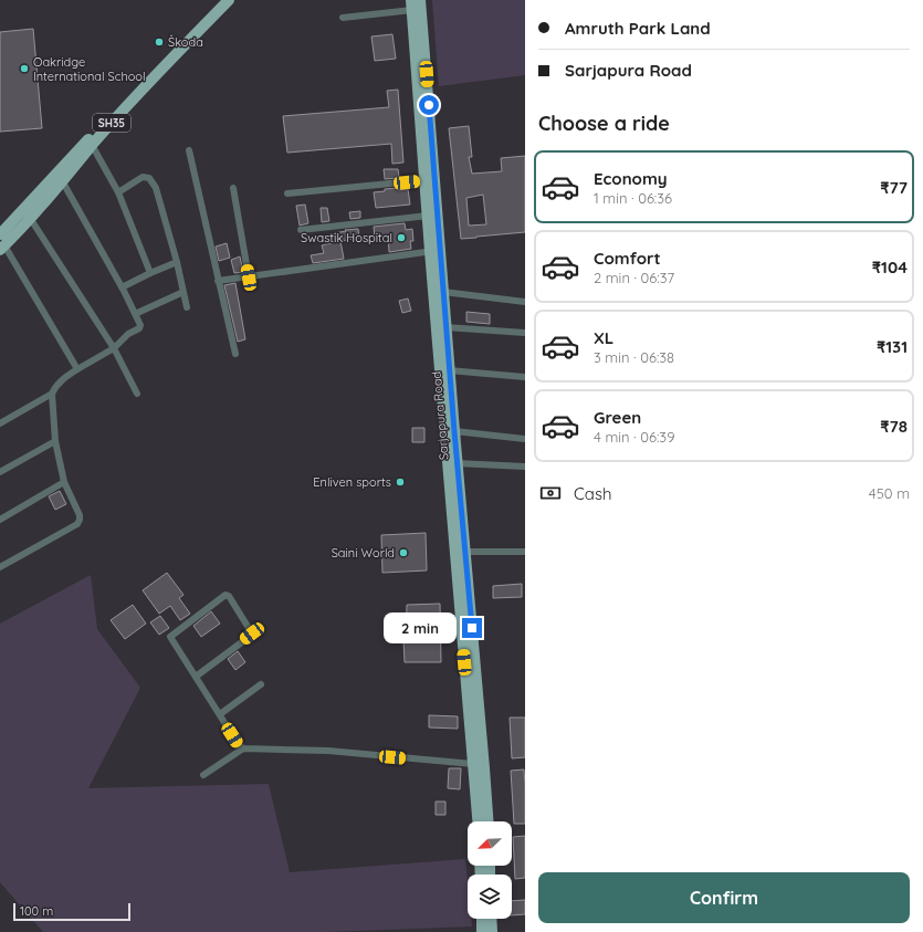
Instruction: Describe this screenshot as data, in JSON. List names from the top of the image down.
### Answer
{
  "streets": {
    "main road": ["SH35", "Sarjapura Road"]
  },
  "places": [
    "Škoda",
    "Oakridge International School",
    "Swastik Hospital",
    "Enliven sports",
    "Saini World"
  ],
  "scale_bar": "100 m",
  "north": "bottom left",
  "page": {
    "banner": ["Amruth Park Land", "Sarjapura Road"],
    "heading": "Choose a ride",
    "list": [
      {
        "name": "Economy",
        "note": "1 min · 06:36",
        "value": "₹77"
      },
      {
        "name": "Comfort",
        "note": "2 min · 06:37",
        "value": "₹104"
      },
      {
        "name": "XL",
        "note": "3 min · 06:38",
        "value": "₹131"
      },
      {
        "name": "Green",
        "note": "4 min · 06:39",
        "value": "₹78"
      }
    ],
    "pay": ["Cash", "450 m"],
    "bubble": "2 min",
    "buttons": "Confirm",
    "scale": "100 m"
  }
}
